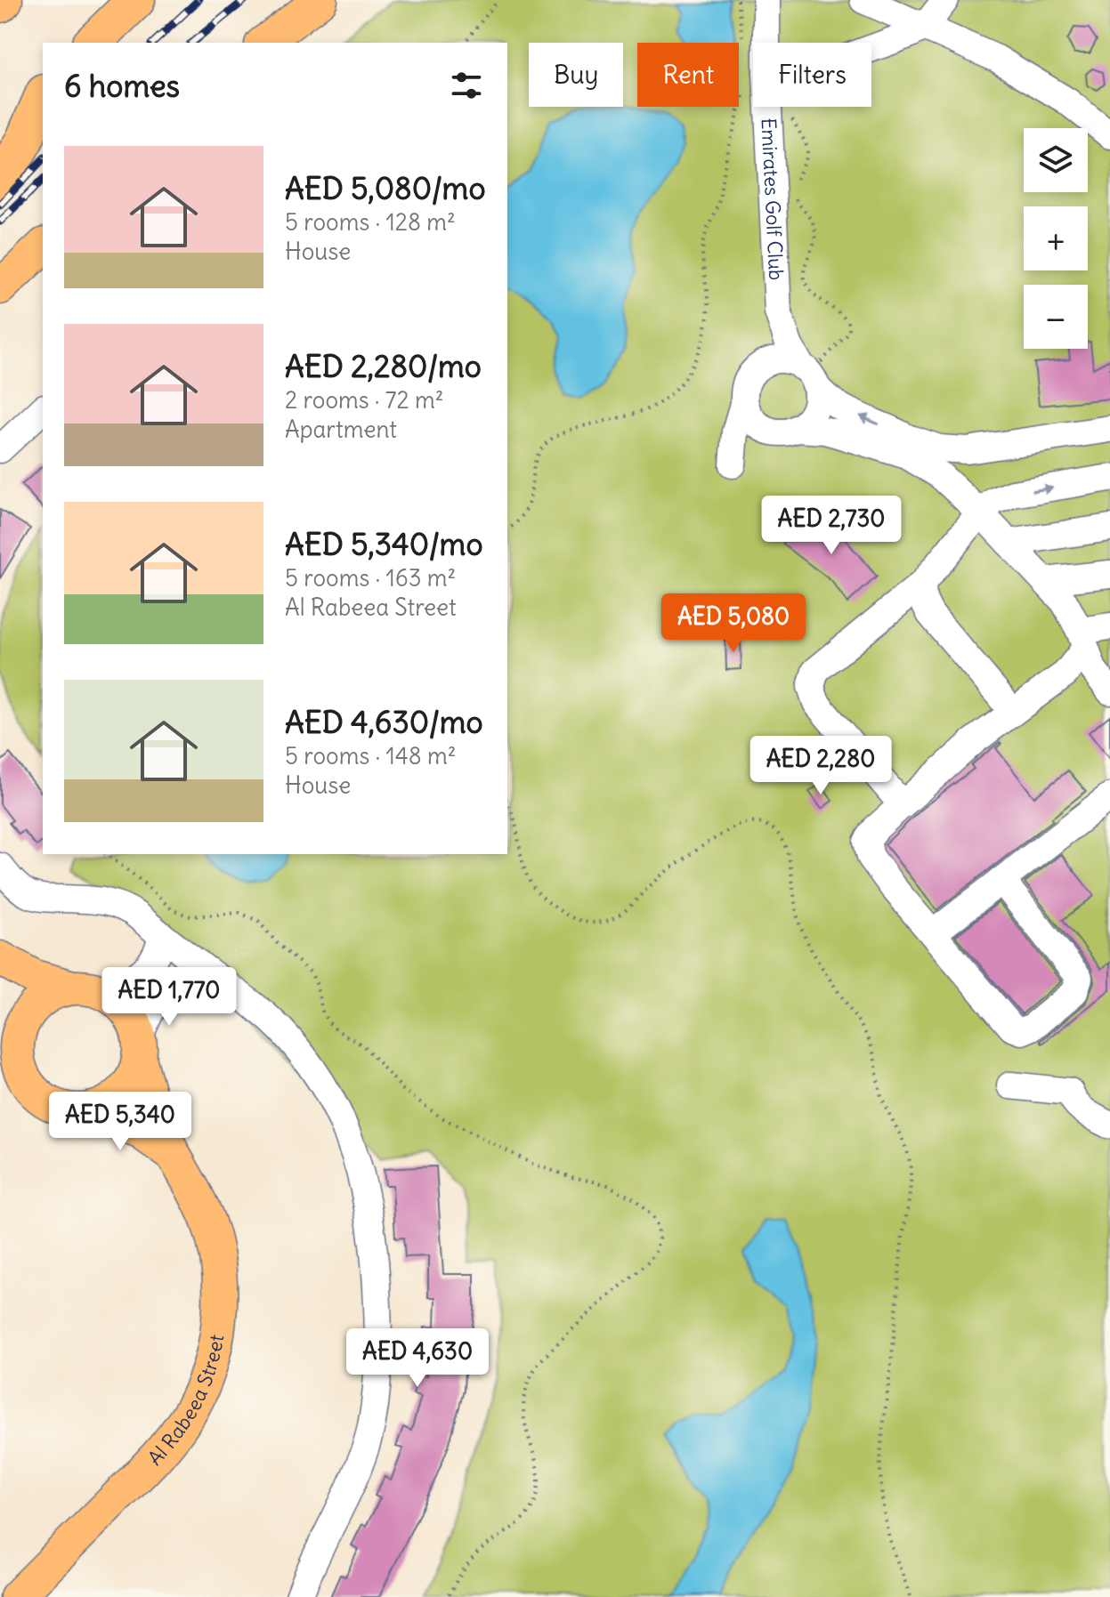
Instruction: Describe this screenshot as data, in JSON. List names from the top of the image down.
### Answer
{
  "streets": {
    "main road": ["Al Rabeea Street"],
    "street": ["Emirates Golf Club"]
  },
  "page": {
    "chip": ["Buy", "Rent", "Filters"],
    "heading": "6 homes",
    "map_buttons": ["+", "−"],
    "list": [
      {
        "name": "AED 5,080/mo",
        "note": "5 rooms · 128 m² · House"
      },
      {
        "name": "AED 2,280/mo",
        "note": "2 rooms · 72 m² · Apartment"
      },
      {
        "name": "AED 5,340/mo",
        "note": "5 rooms · 163 m² · Al Rabeea Street"
      },
      {
        "name": "AED 4,630/mo",
        "note": "5 rooms · 148 m² · House"
      }
    ],
    "price": [
      "AED 2,730",
      "AED 5,080",
      "AED 2,280",
      "AED 1,770",
      "AED 5,340",
      "AED 4,630"
    ]
  }
}
